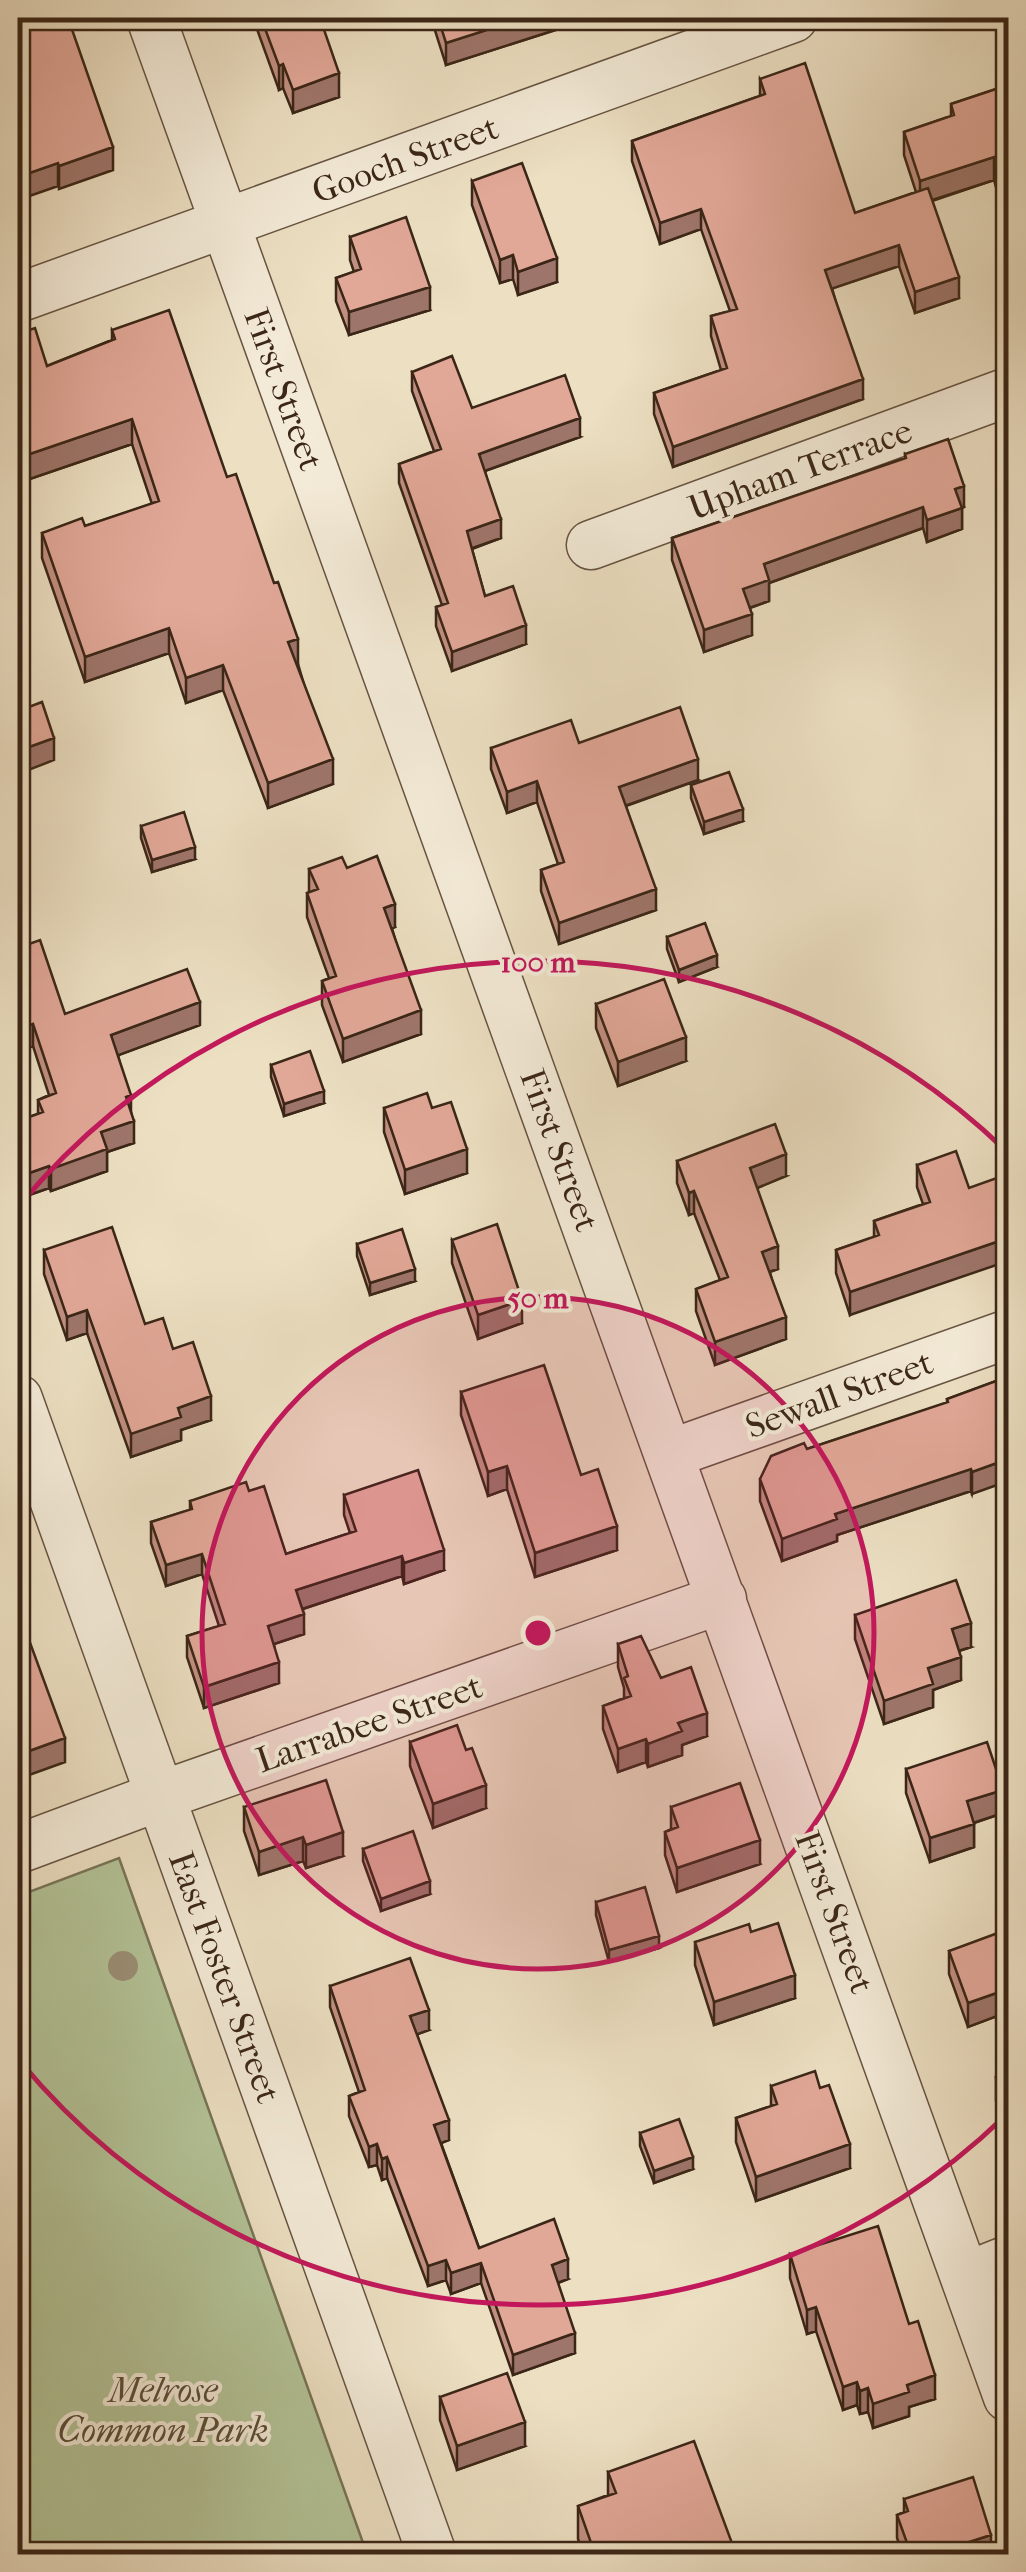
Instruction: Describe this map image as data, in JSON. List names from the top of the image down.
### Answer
{
  "streets": {
    "street": [
      "Gooch Street",
      "First Street",
      "Upham Terrace",
      "Sewall Street",
      "Larrabee Street",
      "East Foster Street"
    ]
  },
  "crossings": [
    ["Gooch Street", "First Street"],
    ["First Street", "Sewall Street"],
    ["First Street", "Larrabee Street"],
    ["Larrabee Street", "East Foster Street"]
  ],
  "parks": ["Melrose Common Park"],
  "rings": ["100 m", "50 m"]
}
